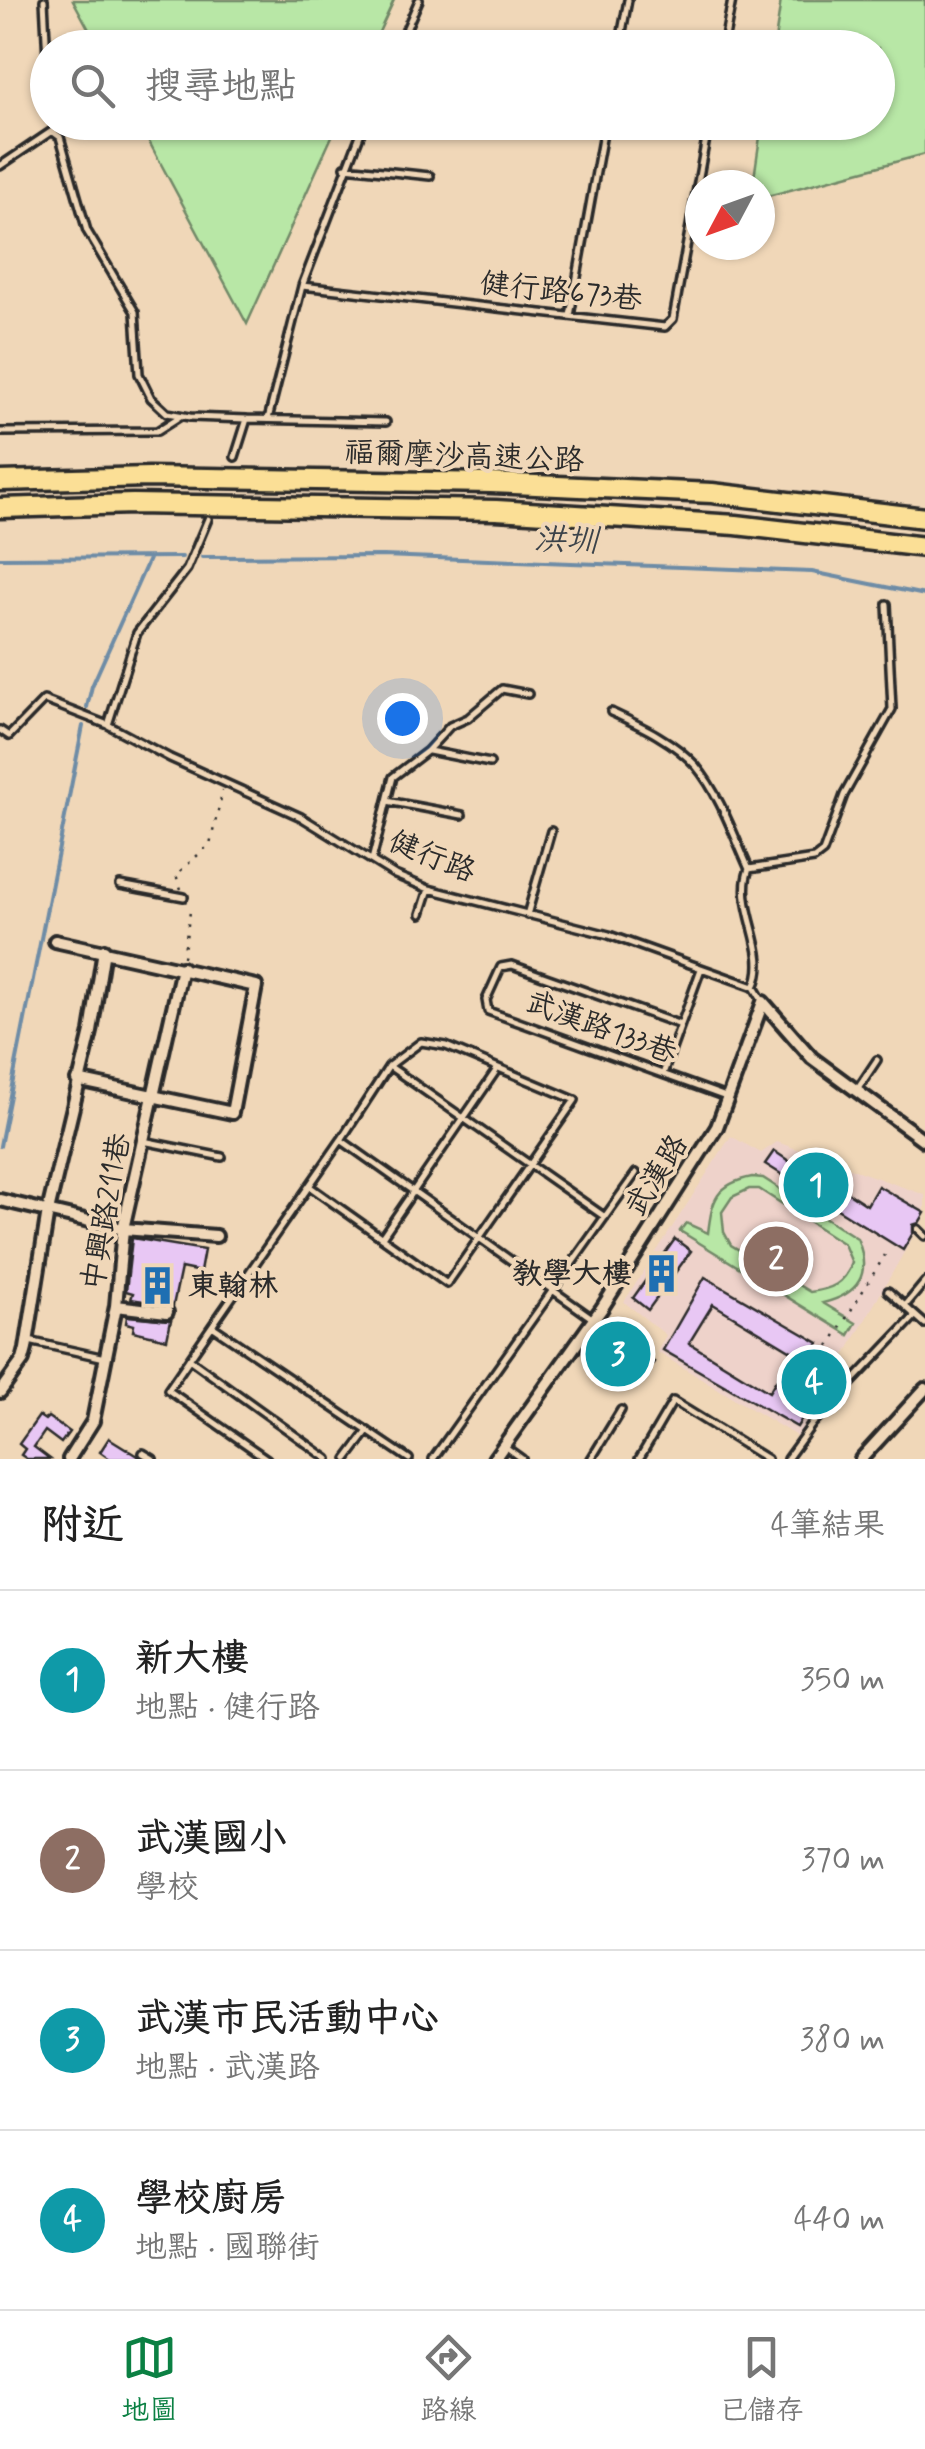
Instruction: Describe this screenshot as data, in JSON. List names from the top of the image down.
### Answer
{
  "streets": {
    "highway": ["福爾摩沙高速公路"],
    "street": ["武漢路", "中興路211巷"],
    "lane": ["健行路673巷", "健行路", "武漢路133巷"]
  },
  "crossings": [
    ["武漢路133巷", "武漢路"]
  ],
  "water": ["洪圳"],
  "places": {
    "building": ["教學大樓", "東翰林"]
  },
  "north": "bottom left",
  "page": {
    "search": "搜尋地點",
    "pins": [
      "1",
      "2",
      "3",
      "4"
    ],
    "heading": ["附近", "4筆結果"],
    "list": [
      {
        "mark": "1",
        "name": "新大樓",
        "note": "地點 · 健行路",
        "value": "350 m"
      },
      {
        "mark": "2",
        "name": "武漢國小",
        "note": "學校",
        "value": "370 m"
      },
      {
        "mark": "3",
        "name": "武漢市民活動中心",
        "note": "地點 · 武漢路",
        "value": "380 m"
      },
      {
        "mark": "4",
        "name": "學校廚房",
        "note": "地點 · 國聯街",
        "value": "440 m"
      }
    ],
    "nav": ["地圖", "路線", "已儲存"]
  }
}
